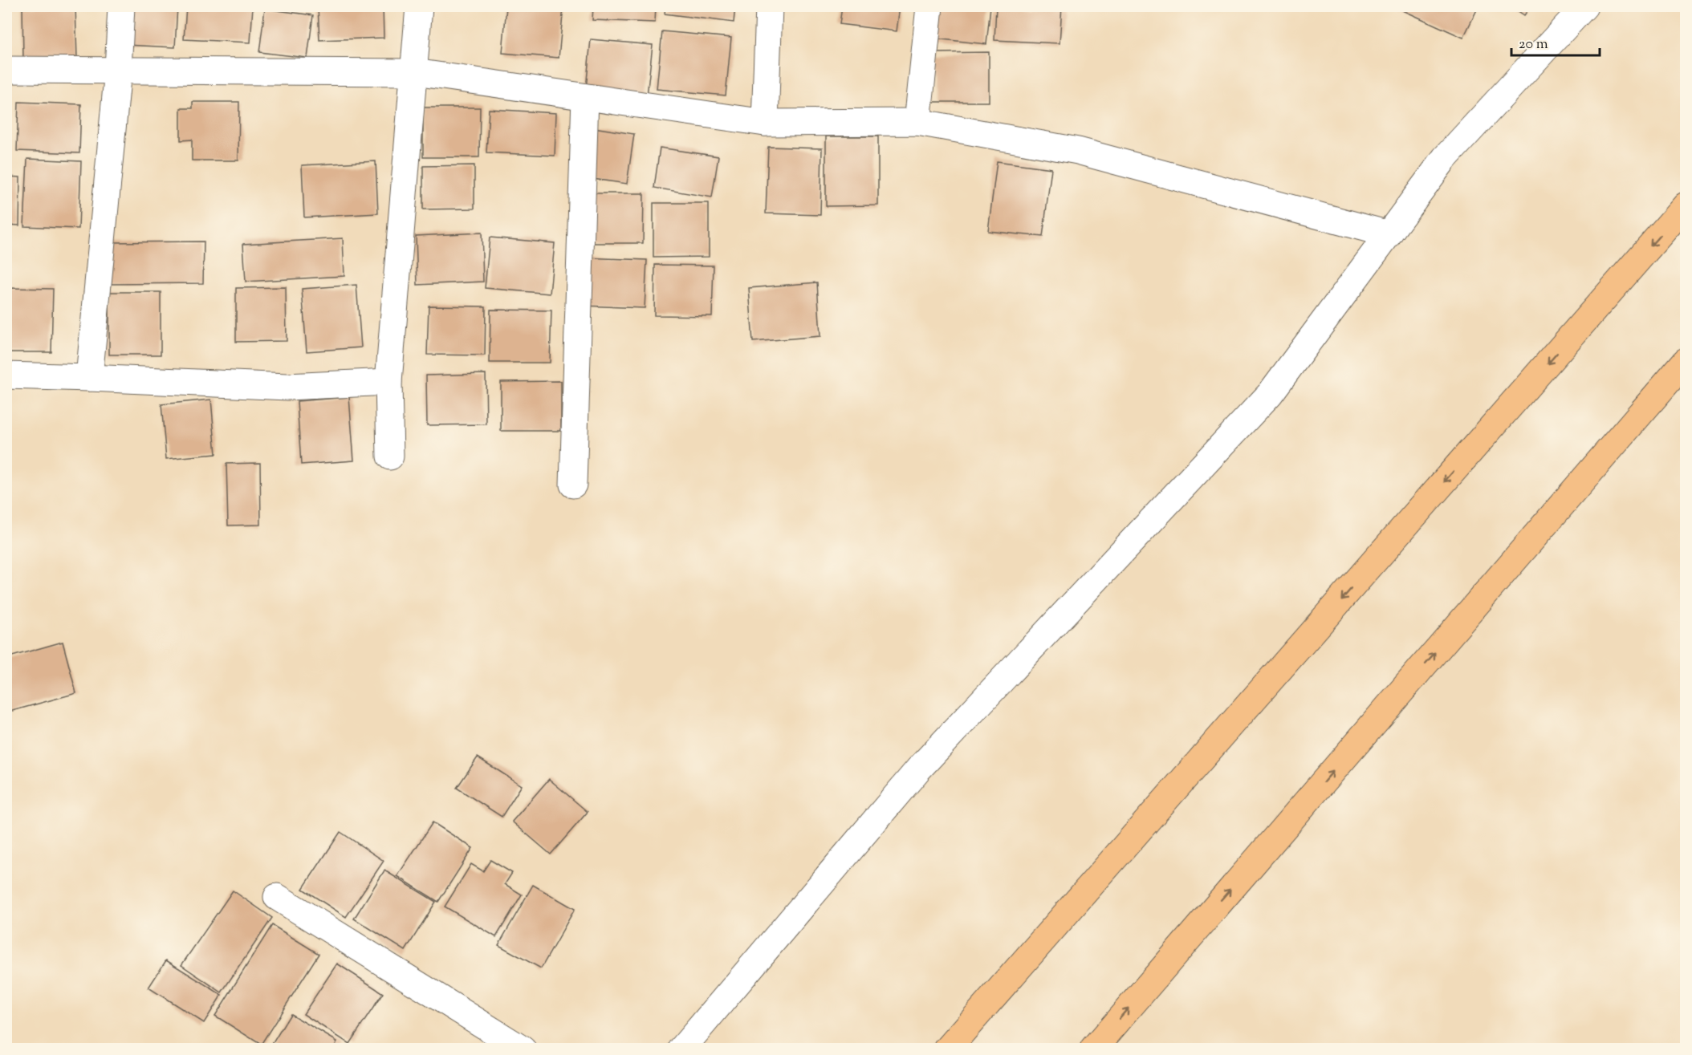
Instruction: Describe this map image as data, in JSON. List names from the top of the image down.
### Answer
{
  "scale_bar": "20 m"
}
